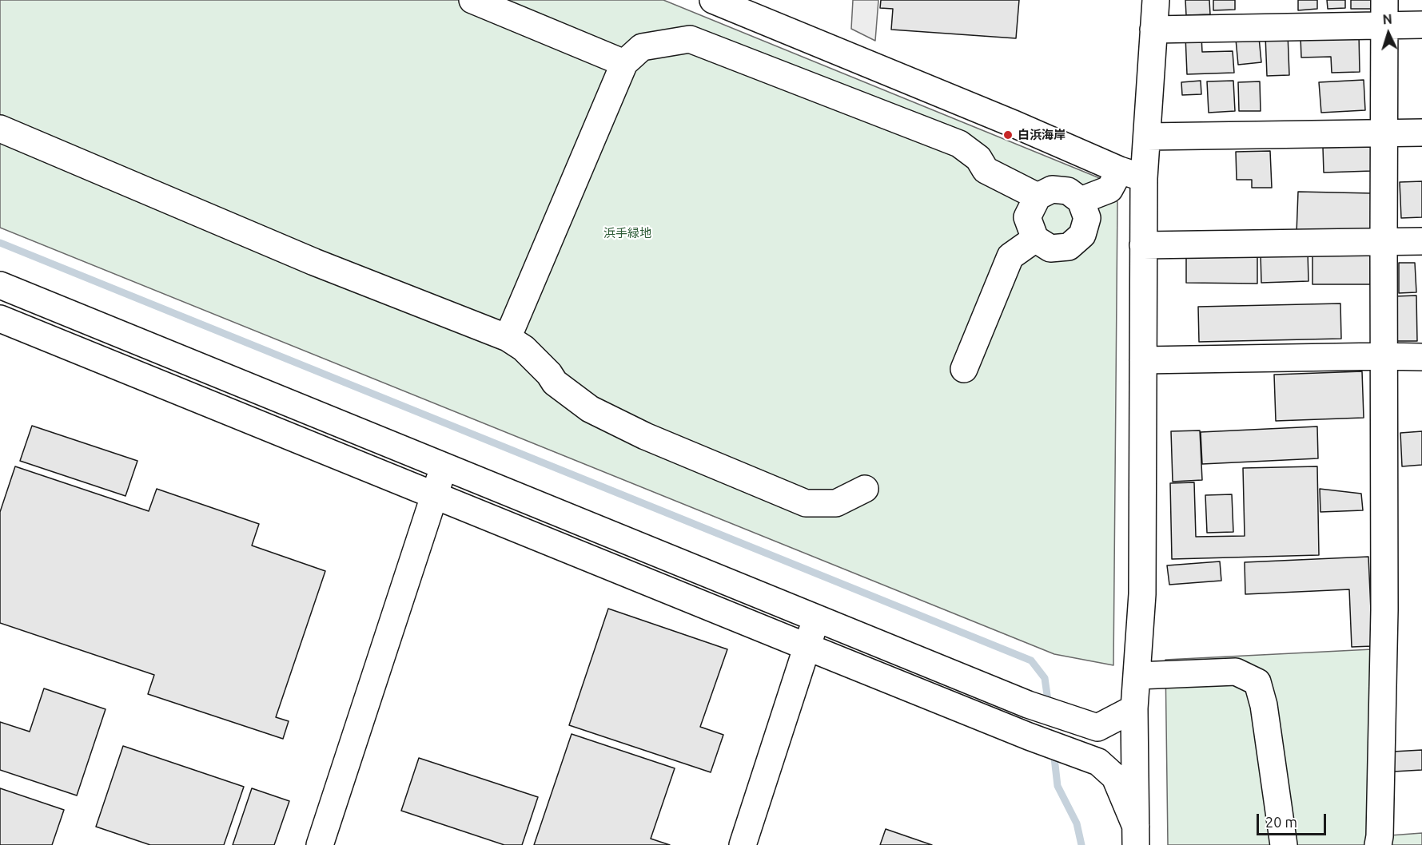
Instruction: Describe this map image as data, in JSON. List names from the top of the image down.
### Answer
{
  "parks": ["浜手緑地"],
  "places": ["白浜海岸"],
  "scale_bar": "20 m",
  "north": "top"
}
